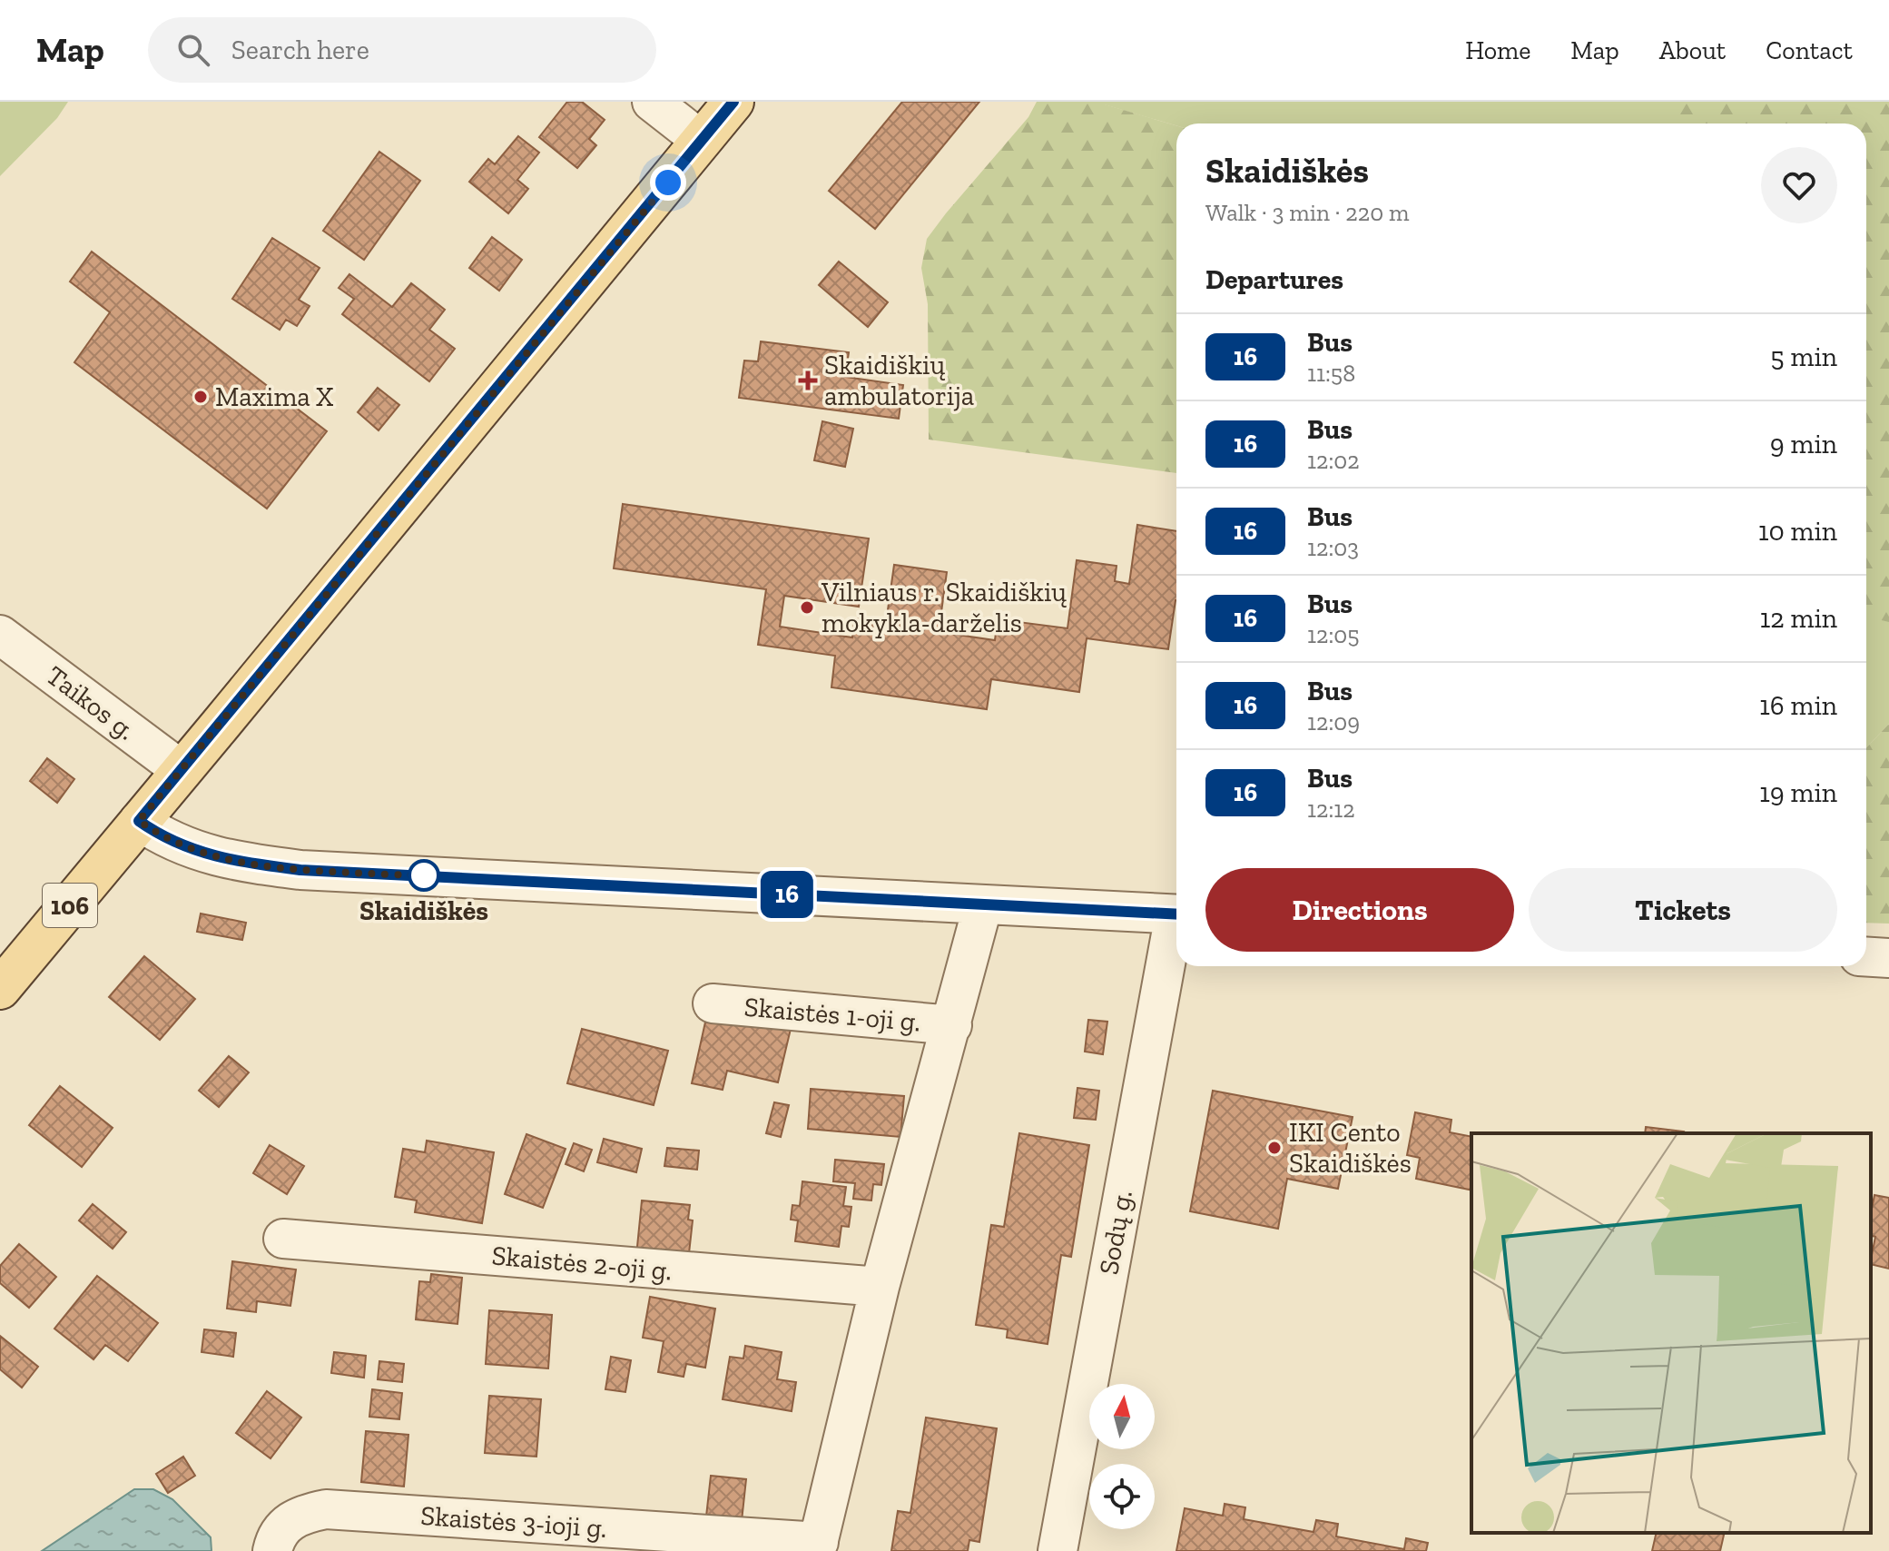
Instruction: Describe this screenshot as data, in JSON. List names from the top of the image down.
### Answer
{
  "streets": {
    "main road": ["106"],
    "street": [
      "Taikos g.",
      "Skaistės 1-oji g.",
      "Sodų g.",
      "Skaistės 2-oji g.",
      "Skaistės 3-ioji g."
    ]
  },
  "crossings": [
    ["Taikos g.", "106"],
    ["106", "Sodų g."]
  ],
  "places": {
    "health": ["Skaidiškių ambulatorija"],
    "other": [
      "Maxima X",
      "Vilniaus r. Skaidiškių mokykla-darželis",
      "Skaidiškės",
      "IKI Cento Skaidiškės"
    ]
  },
  "lines": ["bus line 16"],
  "north": "top",
  "page": {
    "header": "Map",
    "search": "Search here",
    "nav": [
      "Home",
      "Map",
      "About",
      "Contact"
    ],
    "on_map": "16",
    "heading": [
      ["Skaidiškės", "Walk · 3 min · 220 m"],
      "Departures"
    ],
    "list": [
      {
        "mark": "16",
        "name": "Bus",
        "note": "11:58",
        "value": "5 min"
      },
      {
        "mark": "16",
        "name": "Bus",
        "note": "12:02",
        "value": "9 min"
      },
      {
        "mark": "16",
        "name": "Bus",
        "note": "12:03",
        "value": "10 min"
      },
      {
        "mark": "16",
        "name": "Bus",
        "note": "12:05",
        "value": "12 min"
      },
      {
        "mark": "16",
        "name": "Bus",
        "note": "12:09",
        "value": "16 min"
      },
      {
        "mark": "16",
        "name": "Bus",
        "note": "12:12",
        "value": "19 min"
      }
    ],
    "buttons": ["Directions", "Tickets"]
  }
}
